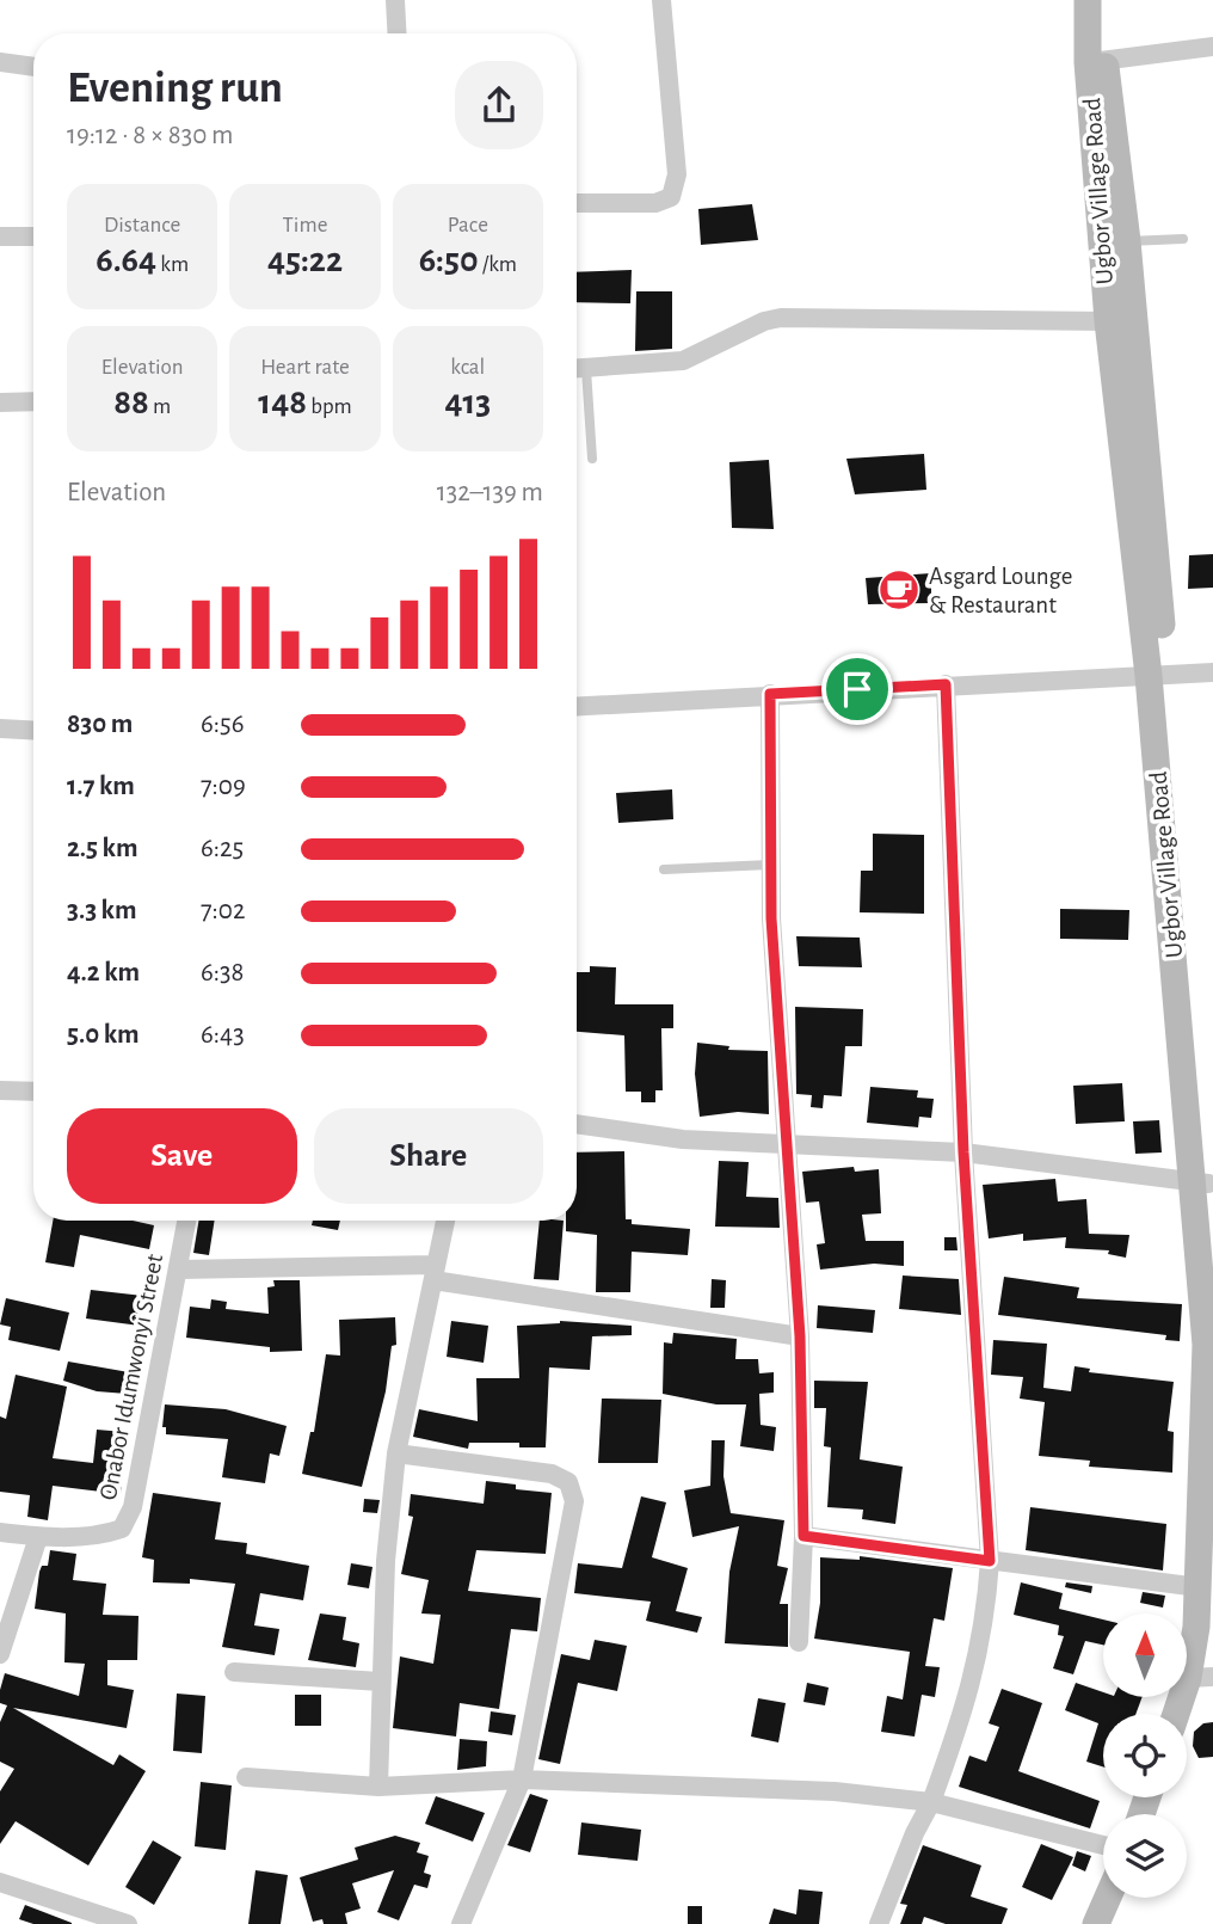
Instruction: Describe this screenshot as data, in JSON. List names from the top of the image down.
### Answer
{
  "streets": {
    "street": ["Ugbor Village Road", "Onabor Idumwonyi Street"]
  },
  "places": {
    "cafe": ["Asgard Lounge & Restaurant"]
  },
  "north": "top",
  "page": {
    "heading": ["Evening run", "19:12 · 8 × 830 m"],
    "stats": [
      ["Distance", "6.64 km"],
      ["Time", "45:22"],
      ["Pace", "6:50 /km"],
      ["Elevation", "88 m"],
      ["Heart rate", "148 bpm"],
      ["kcal", "413"]
    ],
    "chart": ["Elevation", "132–139 m"],
    "list": [
      {
        "name": "830 m",
        "note": "6:56"
      },
      {
        "name": "1.7 km",
        "note": "7:09"
      },
      {
        "name": "2.5 km",
        "note": "6:25"
      },
      {
        "name": "3.3 km",
        "note": "7:02"
      },
      {
        "name": "4.2 km",
        "note": "6:38"
      },
      {
        "name": "5.0 km",
        "note": "6:43"
      }
    ],
    "buttons": ["Save", "Share"]
  }
}
